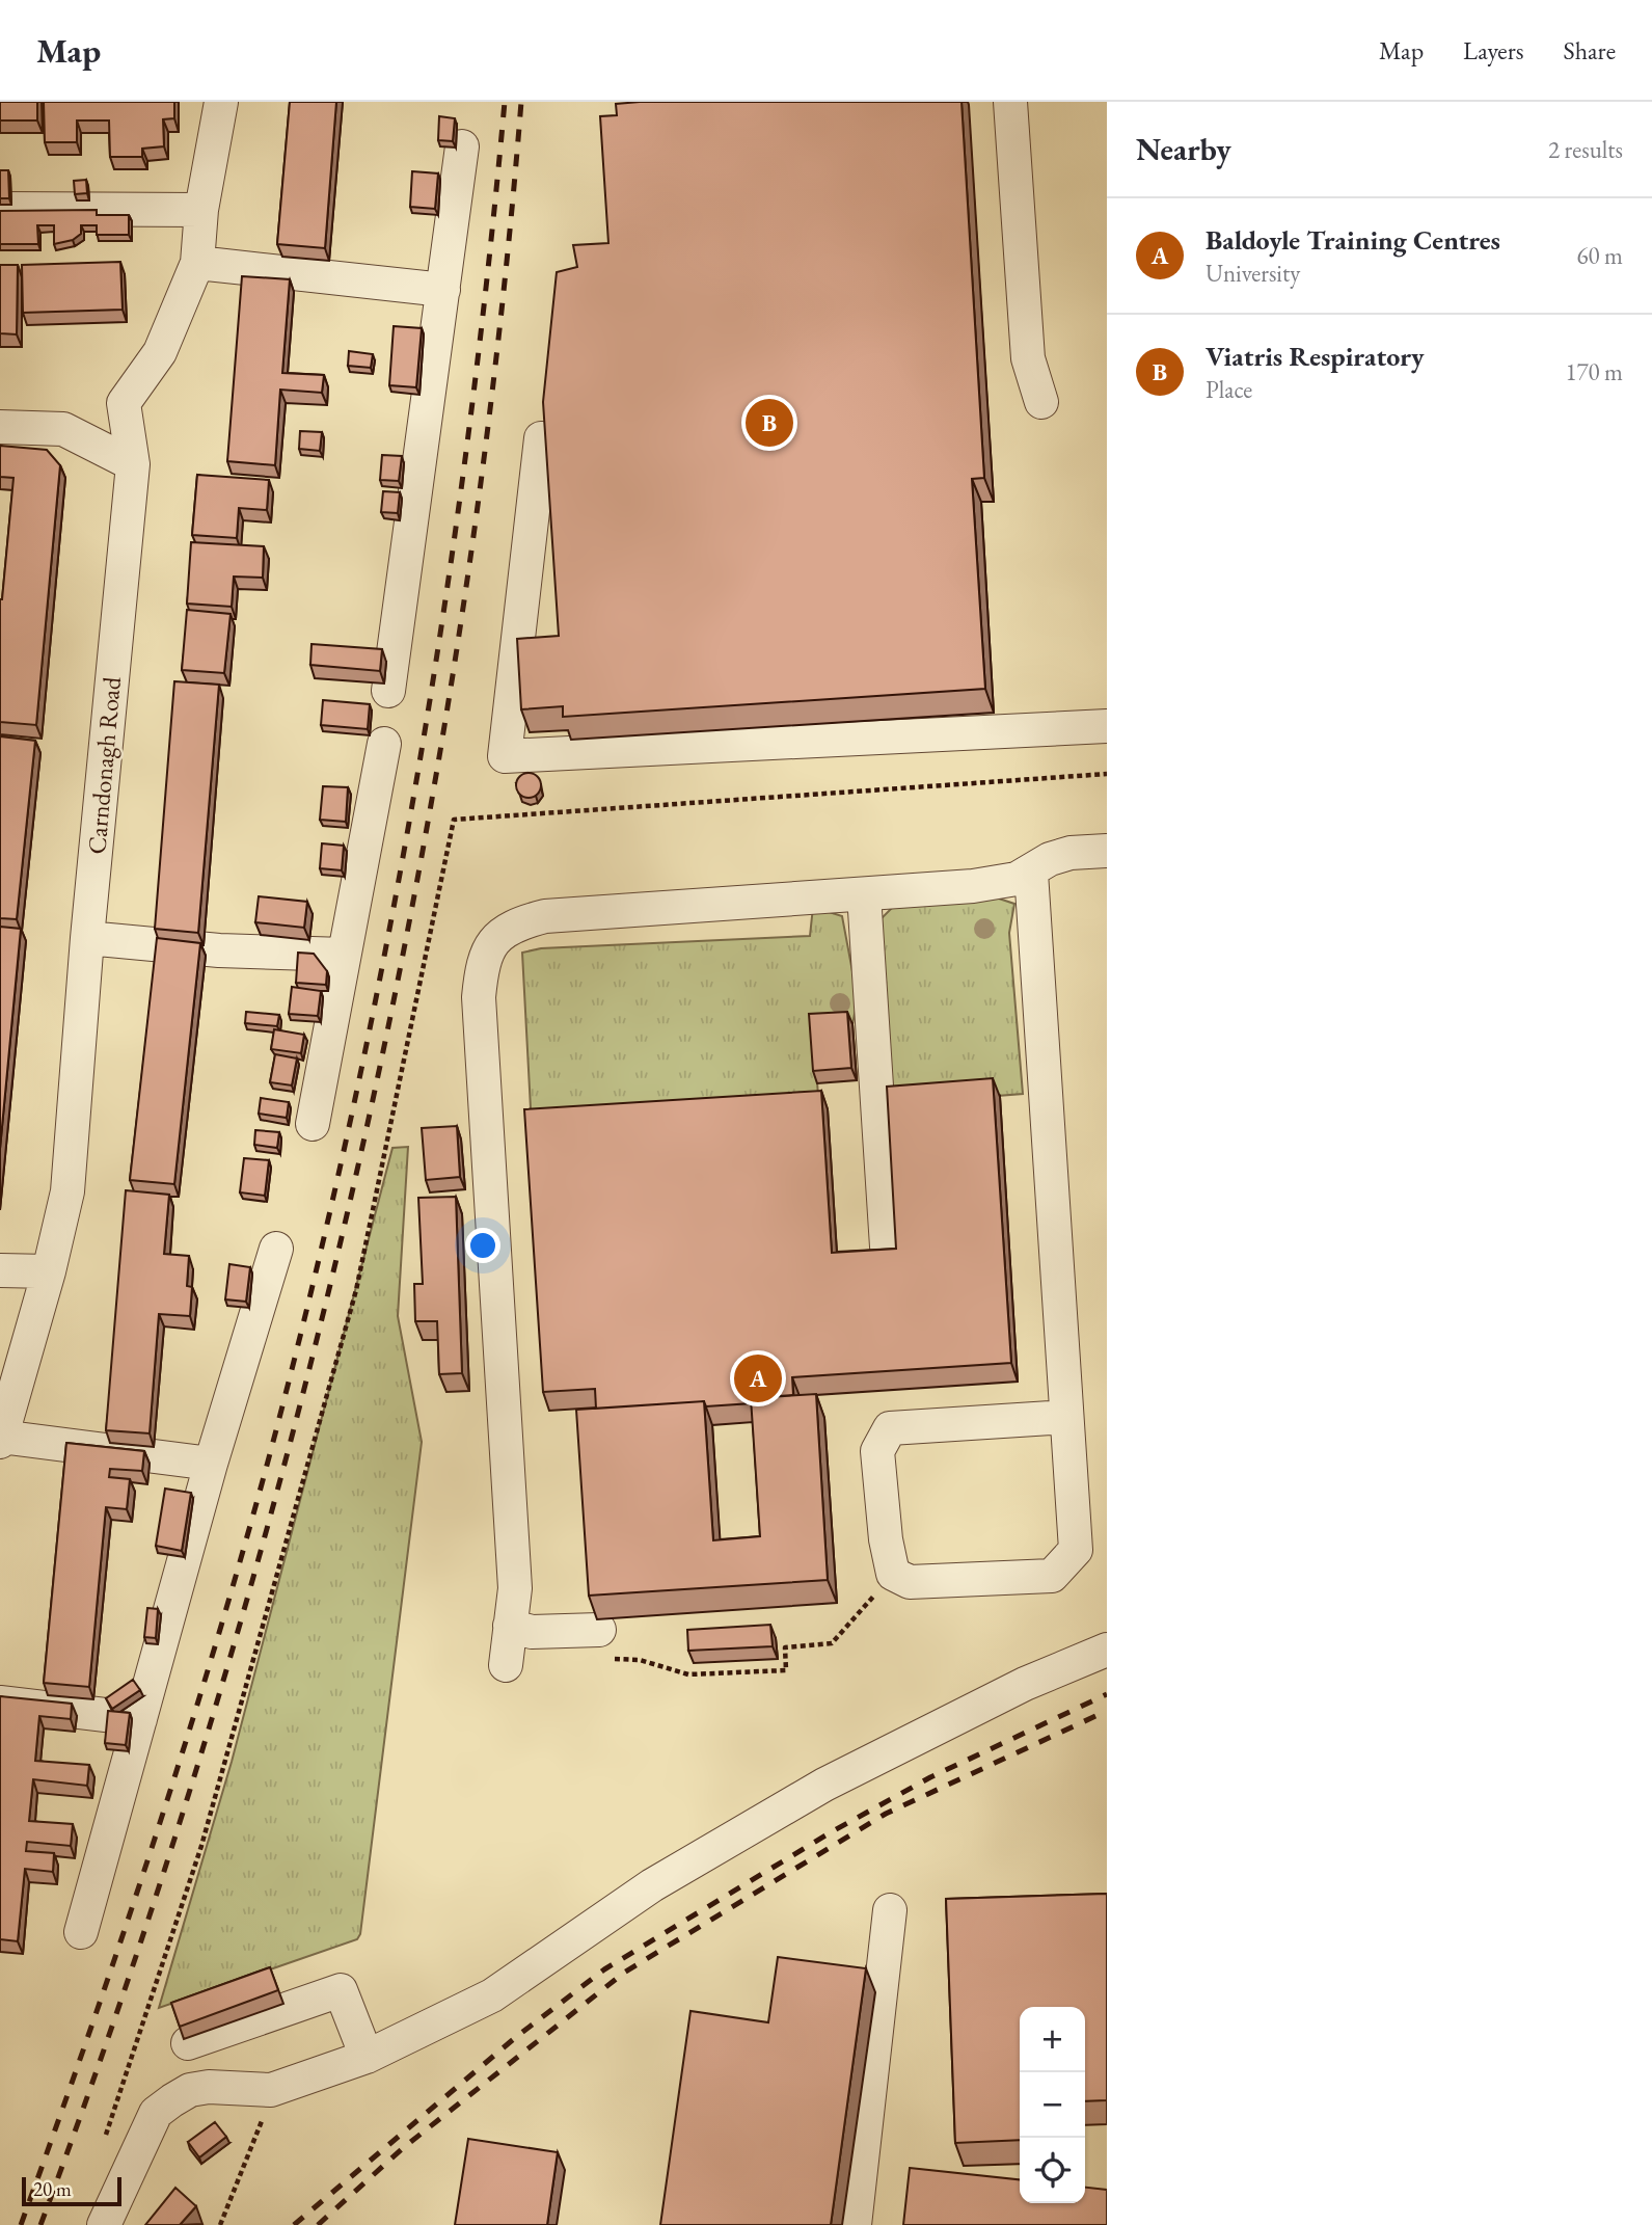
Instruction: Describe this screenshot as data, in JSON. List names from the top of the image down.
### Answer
{
  "streets": {
    "street": ["Carndonagh Road"]
  },
  "scale_bar": "20 m",
  "page": {
    "header": "Map",
    "nav": ["Map", "Layers", "Share"],
    "heading": ["Nearby", "2 results"],
    "list": [
      {
        "mark": "A",
        "name": "Baldoyle Training Centres",
        "note": "University",
        "value": "60 m"
      },
      {
        "mark": "B",
        "name": "Viatris Respiratory",
        "note": "Place",
        "value": "170 m"
      }
    ],
    "pins": ["B", "A"],
    "map_buttons": ["+", "−"],
    "scale": "20 m"
  }
}
